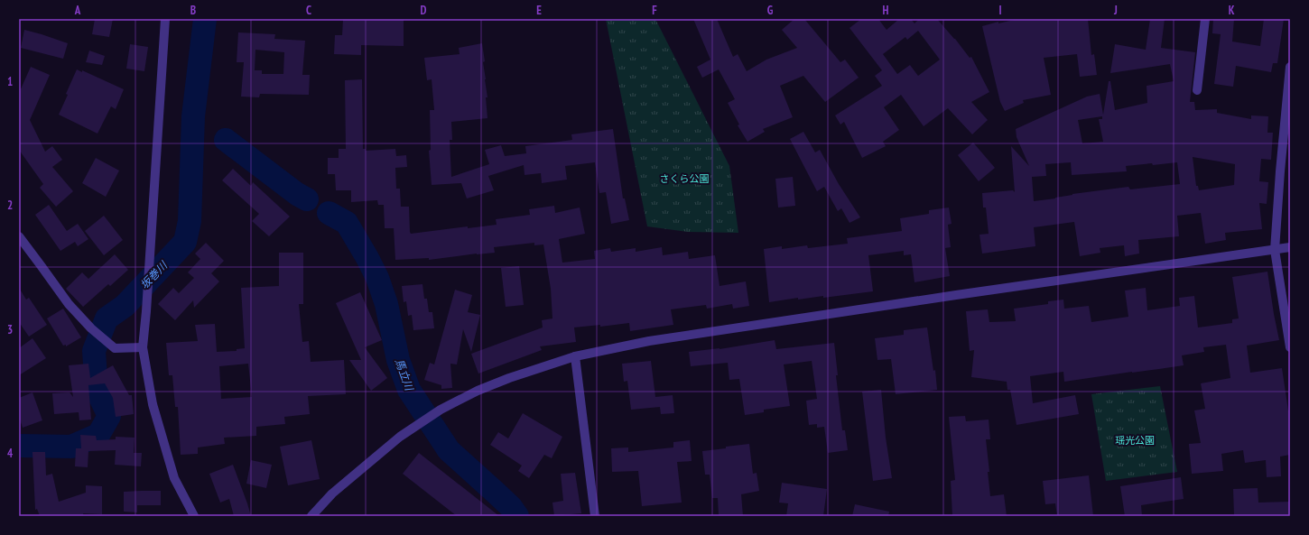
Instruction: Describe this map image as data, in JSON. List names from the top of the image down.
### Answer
{
  "water": ["坂巻川", "馬立川"],
  "parks": ["さくら公園", "瑶光公園"],
  "grid": {
    "columns": [
      "A",
      "B",
      "C",
      "D",
      "E",
      "F",
      "G",
      "H",
      "I",
      "J",
      "K"
    ],
    "rows": [
      "1",
      "2",
      "3",
      "4"
    ]
  }
}
